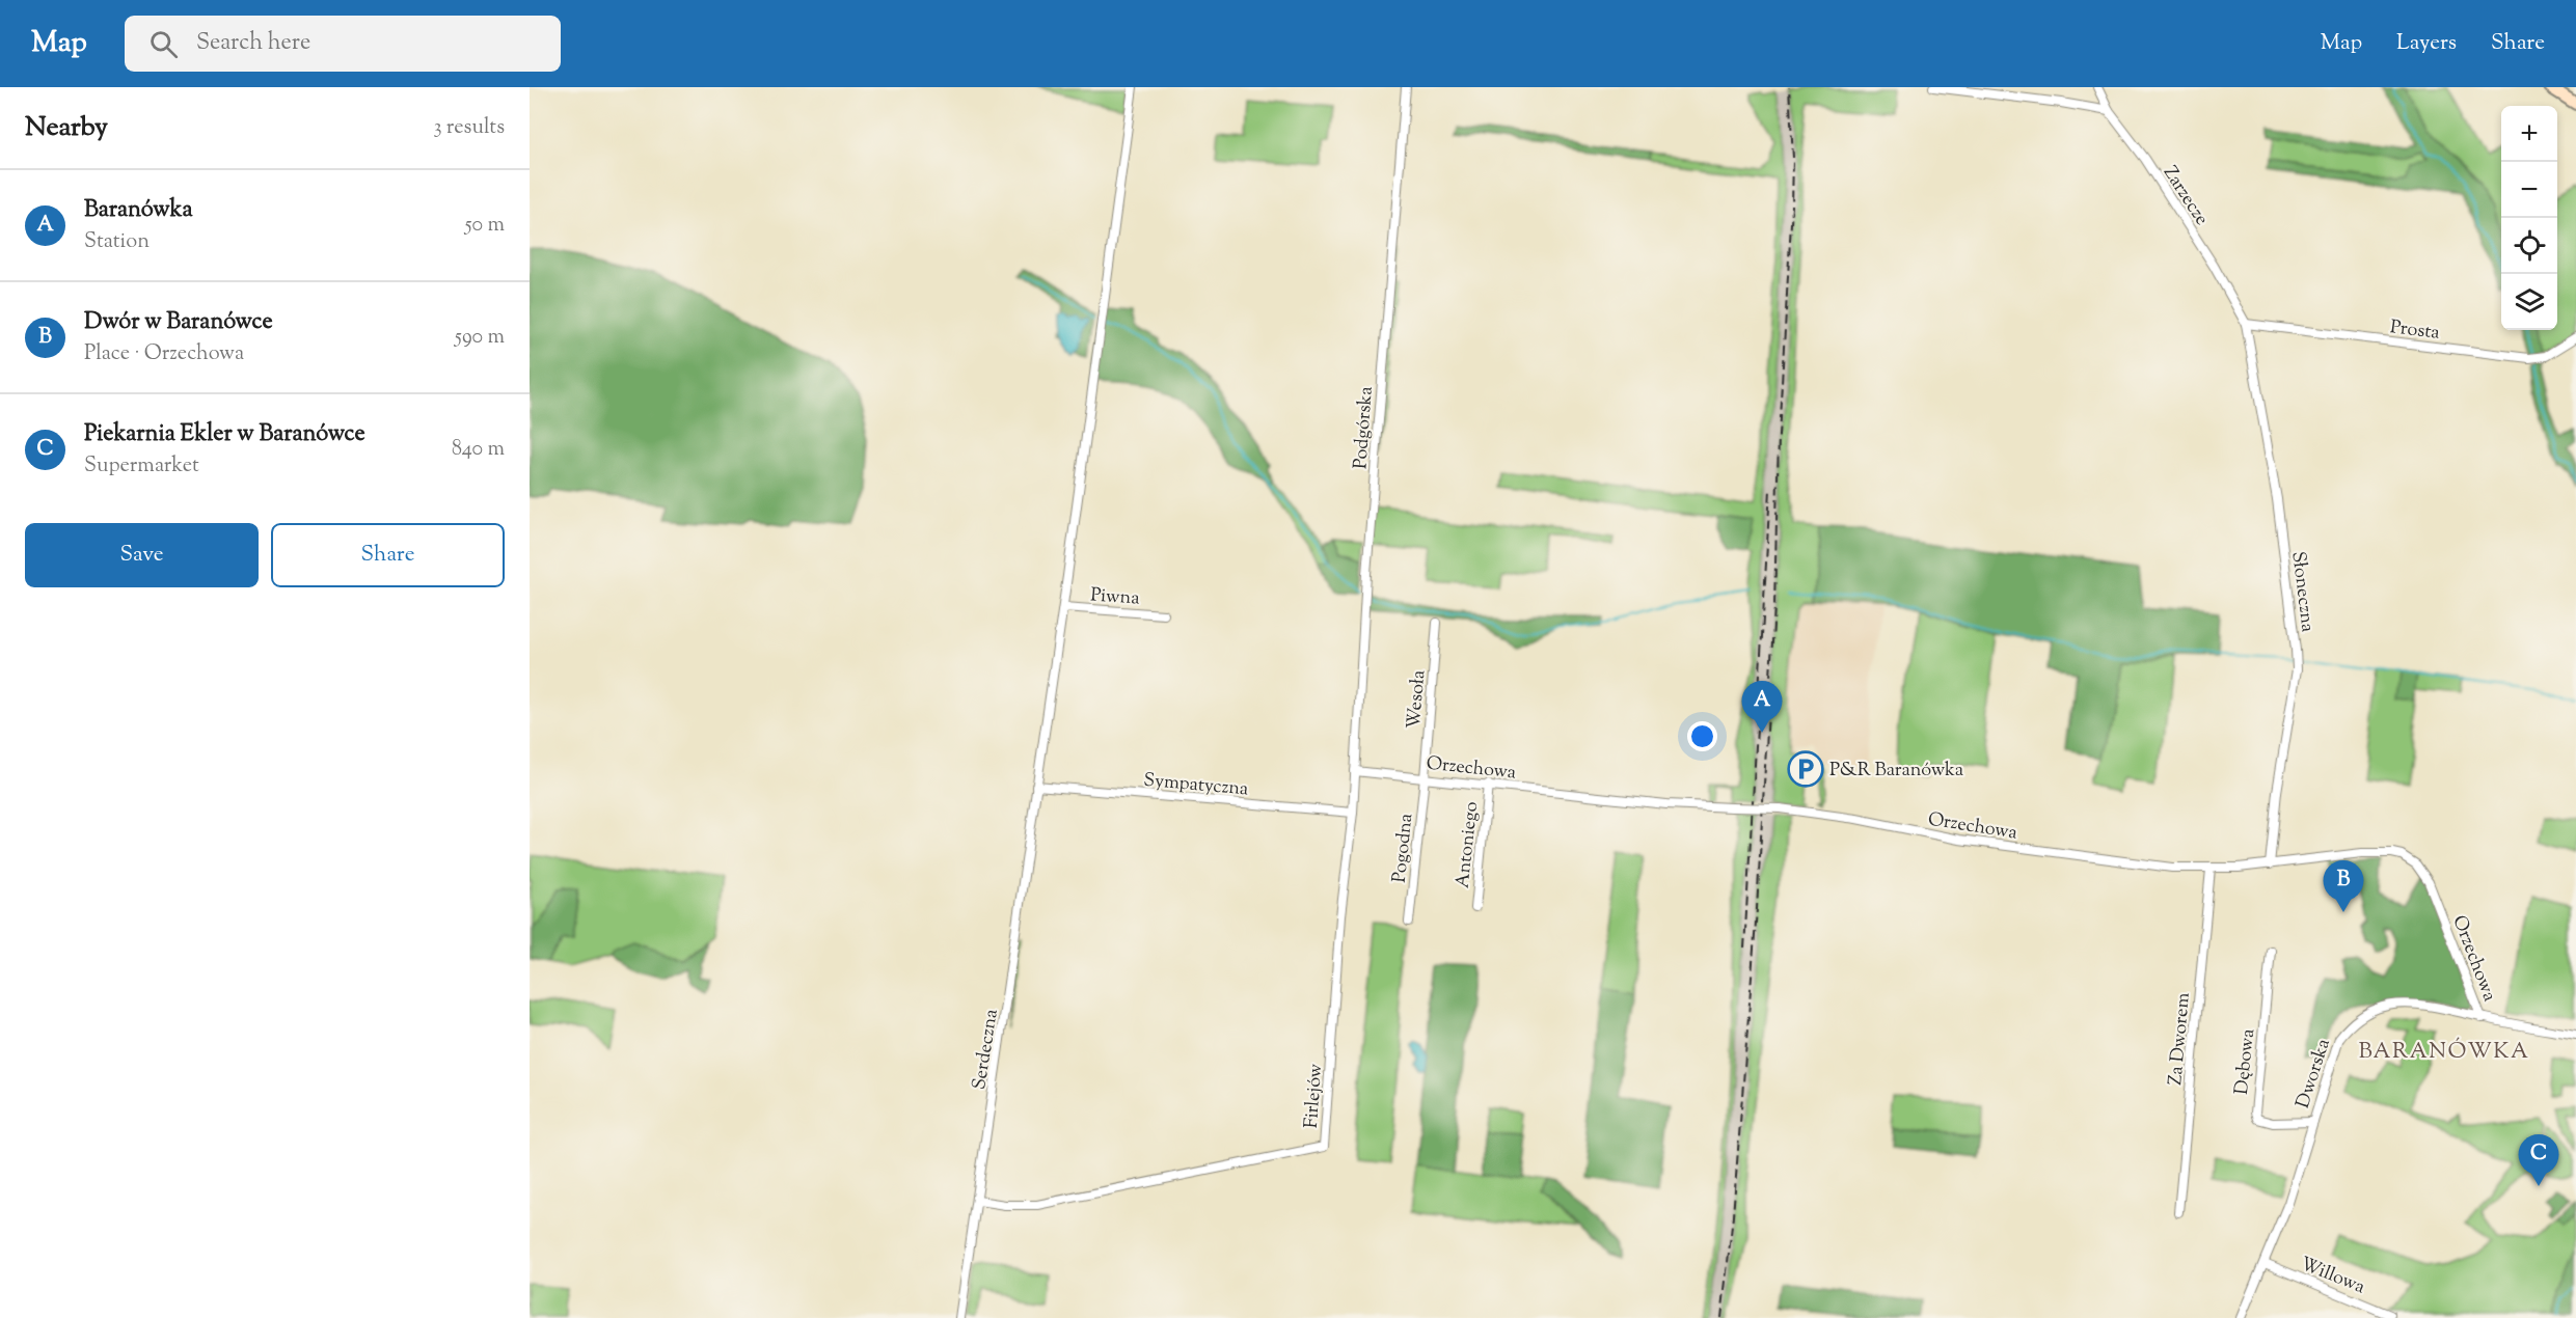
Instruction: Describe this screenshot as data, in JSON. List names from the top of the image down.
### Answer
{
  "streets": {
    "street": [
      "Zarzecze",
      "Prosta",
      "Podgórska",
      "Słoneczna",
      "Piwna",
      "Wesoła",
      "Orzechowa",
      "Sympatyczna",
      "Antoniego",
      "Pogodna",
      "Za Dworem",
      "Serdeczna",
      "Dębowa",
      "Dworska",
      "Firlejów",
      "Willowa"
    ]
  },
  "crossings": [
    ["Zarzecze", "Prosta"],
    ["Zarzecze", "Słoneczna"],
    ["Prosta", "Słoneczna"],
    ["Podgórska", "Orzechowa"],
    ["Podgórska", "Firlejów"],
    ["Słoneczna", "Orzechowa"],
    ["Piwna", "Serdeczna"],
    ["Wesoła", "Orzechowa"],
    ["Wesoła", "Pogodna"],
    ["Orzechowa", "Antoniego"],
    ["Orzechowa", "Pogodna"],
    ["Orzechowa", "Za Dworem"],
    ["Orzechowa", "Dworska"],
    ["Orzechowa", "Firlejów"],
    ["Sympatyczna", "Serdeczna"],
    ["Sympatyczna", "Firlejów"],
    ["Serdeczna", "Firlejów"],
    ["Dębowa", "Dworska"],
    ["Dworska", "Willowa"]
  ],
  "districts": ["BARANÓWKA"],
  "places": {
    "parking": ["P&R Baranówka"]
  },
  "page": {
    "header": "Map",
    "search": "Search here",
    "nav": ["Map", "Layers", "Share"],
    "heading": ["Nearby", "3 results"],
    "map_buttons": ["+", "−"],
    "list": [
      {
        "mark": "A",
        "name": "Baranówka",
        "note": "Station",
        "value": "50 m"
      },
      {
        "mark": "B",
        "name": "Dwór w Baranówce",
        "note": "Place · Orzechowa",
        "value": "590 m"
      },
      {
        "mark": "C",
        "name": "Piekarnia Ekler w Baranówce",
        "note": "Supermarket",
        "value": "840 m"
      }
    ],
    "buttons": ["Save", "Share"],
    "pins": ["A", "B", "C"]
  }
}
